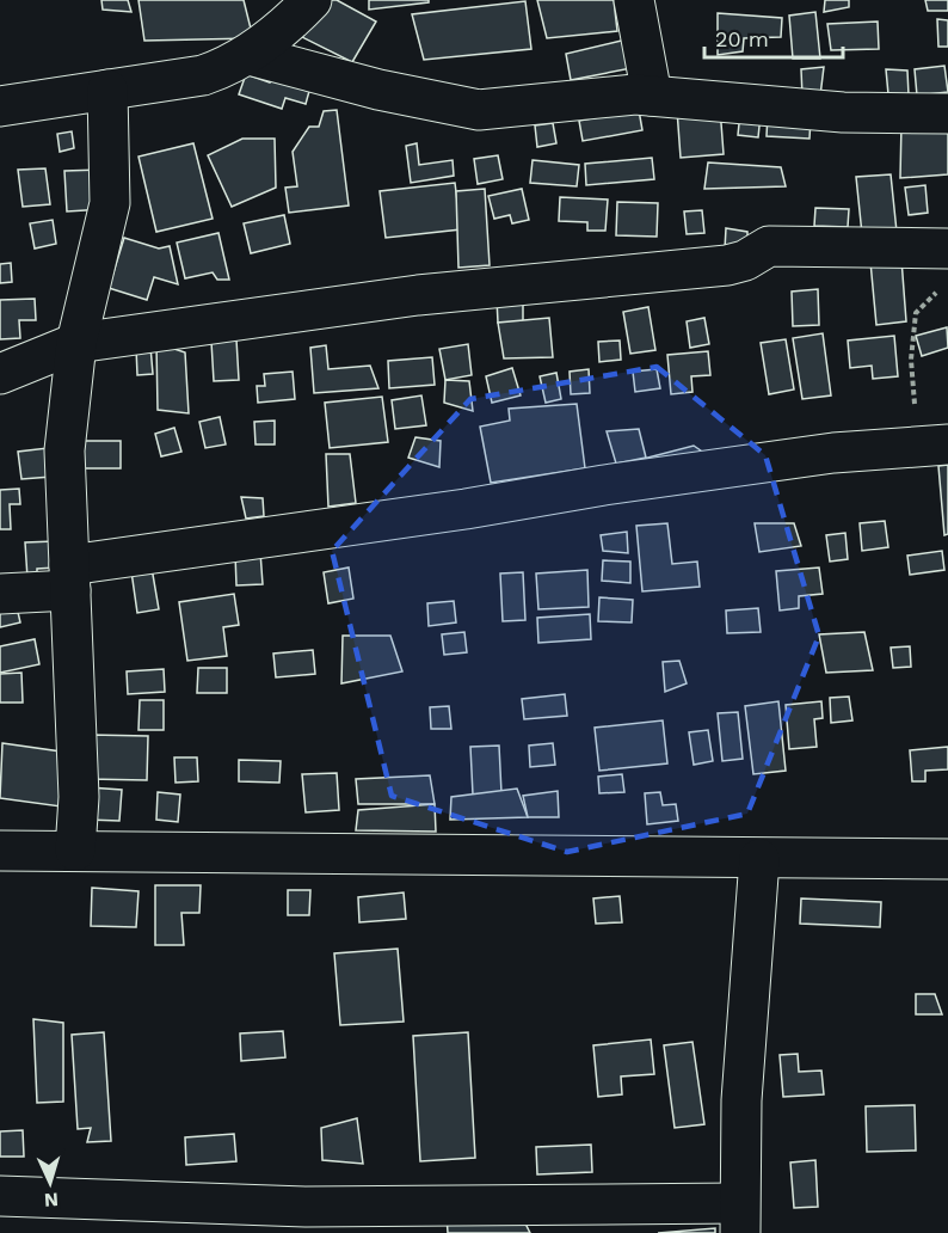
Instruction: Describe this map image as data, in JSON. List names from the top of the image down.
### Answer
{
  "scale_bar": "20 m",
  "north": "bottom"
}
